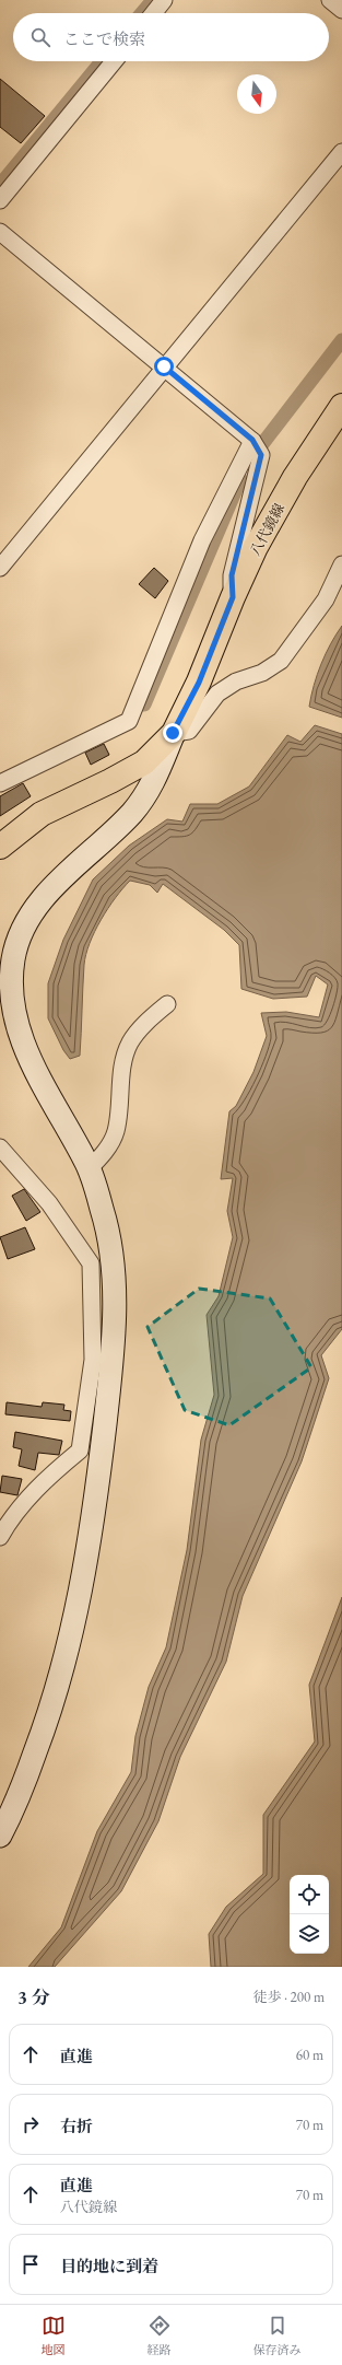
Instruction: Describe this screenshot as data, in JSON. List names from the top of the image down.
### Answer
{
  "streets": {
    "main road": ["八代鏡線"]
  },
  "north": "bottom",
  "page": {
    "search": "ここで検索",
    "heading": ["3 分", "徒歩 · 200 m"],
    "list": [
      ["直進", "60 m"],
      ["右折", "70 m"],
      ["直進", "八代鏡線", "70 m"],
      "目的地に到着"
    ],
    "nav": ["地図", "経路", "保存済み"]
  }
}
